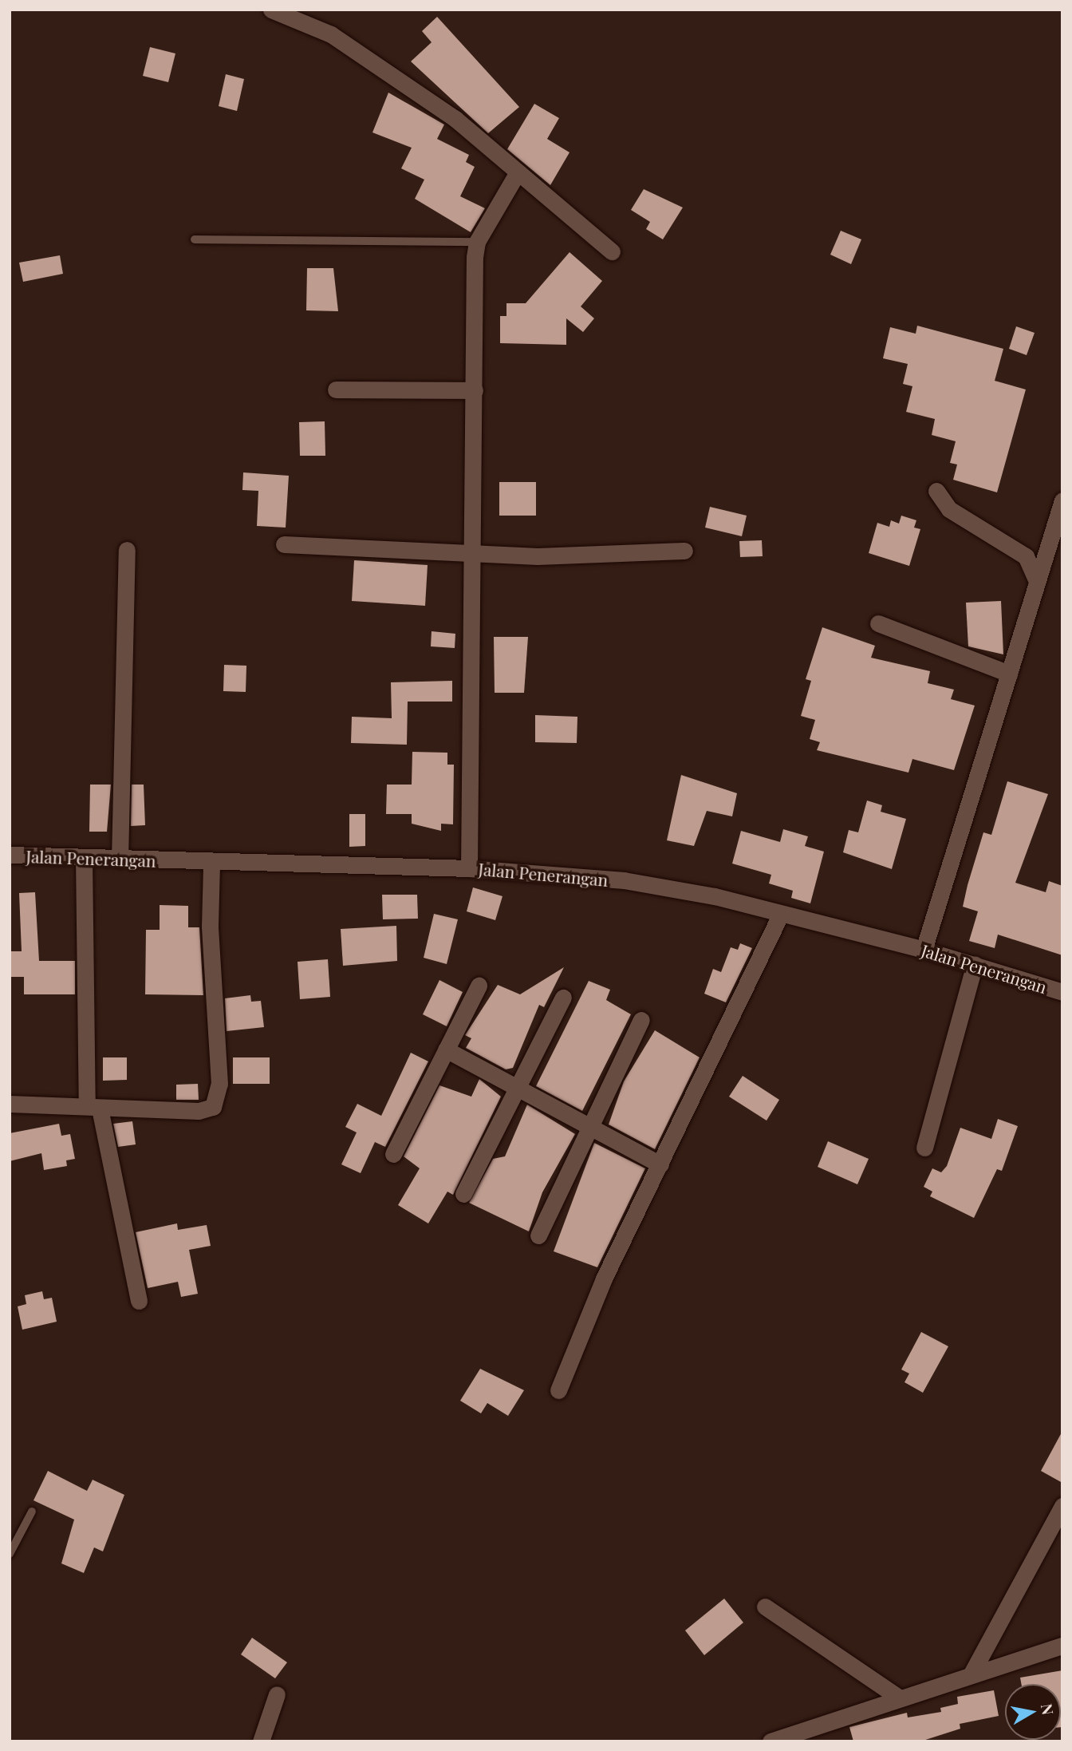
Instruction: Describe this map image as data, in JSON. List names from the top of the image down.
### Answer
{
  "streets": {
    "street": ["Jalan Penerangan"]
  },
  "north": "right"
}
